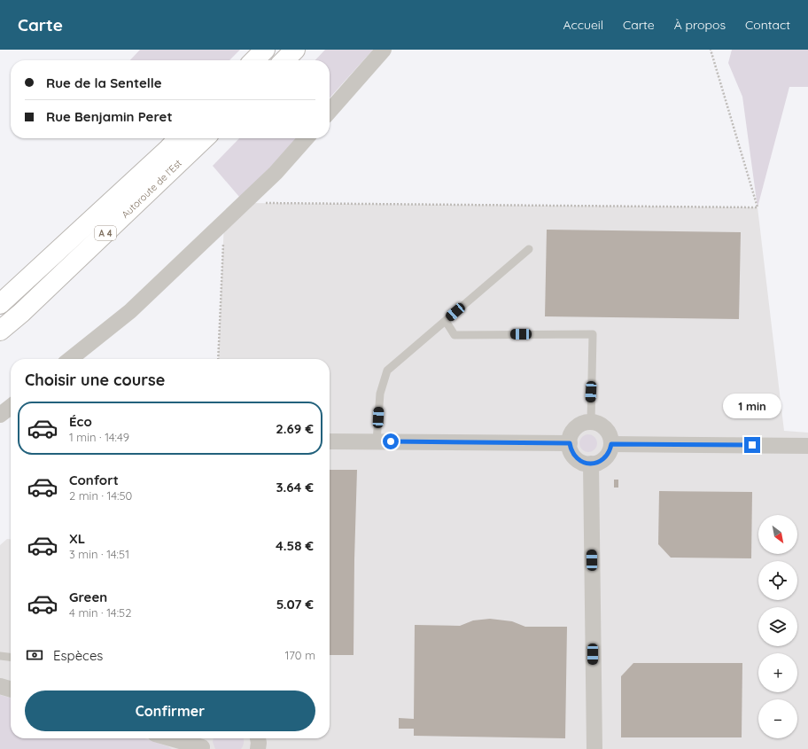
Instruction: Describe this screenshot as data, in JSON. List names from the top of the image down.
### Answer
{
  "streets": {
    "highway": ["Autoroute de l’Est", "A 4"]
  },
  "north": "bottom right",
  "page": {
    "header": "Carte",
    "nav": [
      "Accueil",
      "Carte",
      "À propos",
      "Contact"
    ],
    "banner": ["Rue de la Sentelle", "Rue Benjamin Peret"],
    "heading": "Choisir une course",
    "bubble": "1 min",
    "list": [
      {
        "name": "Éco",
        "note": "1 min · 14:49",
        "value": "2.69 €"
      },
      {
        "name": "Confort",
        "note": "2 min · 14:50",
        "value": "3.64 €"
      },
      {
        "name": "XL",
        "note": "3 min · 14:51",
        "value": "4.58 €"
      },
      {
        "name": "Green",
        "note": "4 min · 14:52",
        "value": "5.07 €"
      }
    ],
    "map_buttons": ["+", "−"],
    "pay": ["Espèces", "170 m"],
    "buttons": "Confirmer"
  }
}
